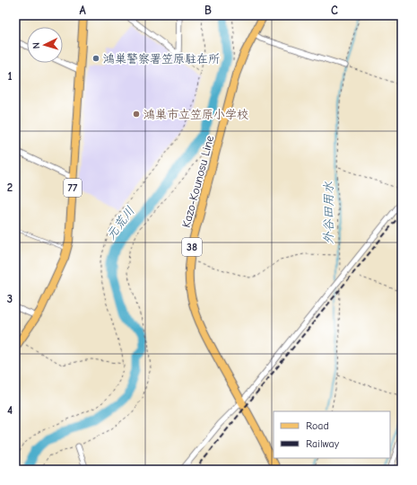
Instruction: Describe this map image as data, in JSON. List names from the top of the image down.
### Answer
{
  "streets": {
    "main road": ["Kazo-Kounosu Line", "77", "38"]
  },
  "water": ["外谷田用水", "元荒川"],
  "places": ["鴻巣警察署笠原駐在所", "鴻巣市立笠原小学校"],
  "legend": ["Road", "Railway"],
  "north": "left",
  "grid": {
    "columns": ["A", "B", "C"],
    "rows": [
      "1",
      "2",
      "3",
      "4"
    ]
  }
}
